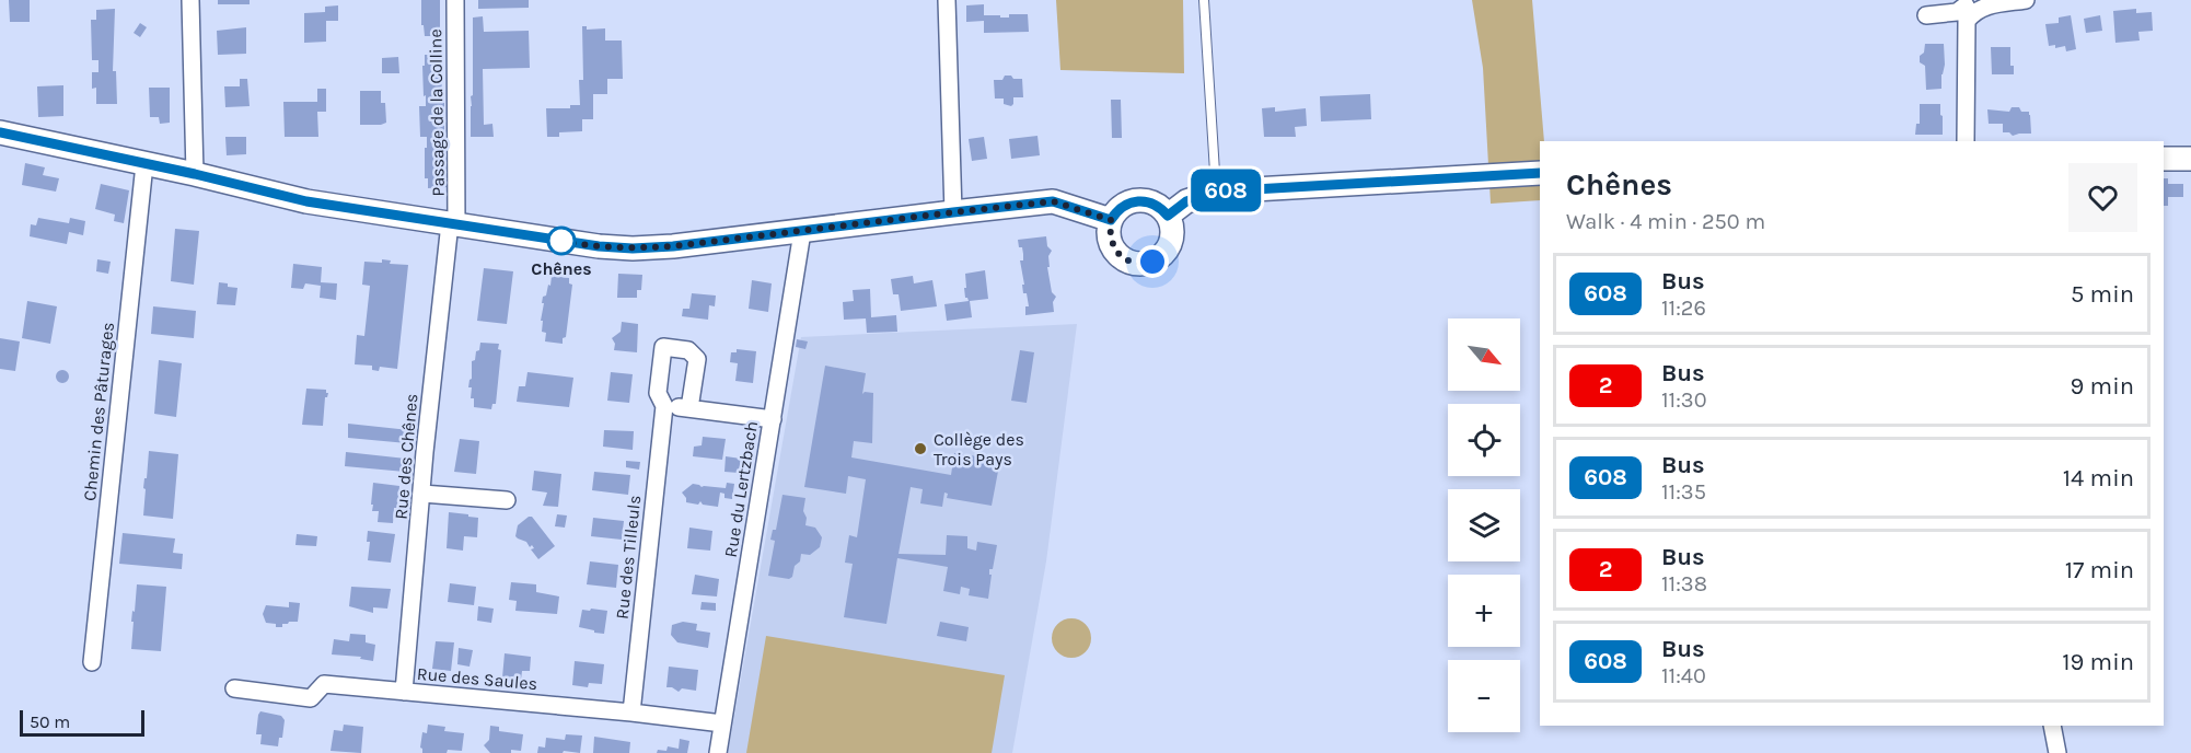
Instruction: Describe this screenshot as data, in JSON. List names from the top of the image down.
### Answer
{
  "streets": {
    "street": [
      "Passage de la Colline",
      "Chemin des Pâturages",
      "Rue des Chênes",
      "Rue du Lertzbach",
      "Rue des Tilleuls",
      "Rue des Saules"
    ]
  },
  "crossings": [
    ["Passage de la Colline", "Rue des Chênes"],
    ["Rue des Chênes", "Rue des Saules"],
    ["Rue du Lertzbach", "Rue des Saules"],
    ["Rue des Tilleuls", "Rue des Saules"]
  ],
  "places": ["Chênes", "Collège des Trois Pays"],
  "lines": ["bus line 608"],
  "scale_bar": "50 m",
  "north": "bottom right",
  "page": {
    "on_map": "608",
    "heading": ["Chênes", "Walk · 4 min · 250 m"],
    "list": [
      {
        "mark": "608",
        "name": "Bus",
        "note": "11:26",
        "value": "5 min"
      },
      {
        "mark": "2",
        "name": "Bus",
        "note": "11:30",
        "value": "9 min"
      },
      {
        "mark": "608",
        "name": "Bus",
        "note": "11:35",
        "value": "14 min"
      },
      {
        "mark": "2",
        "name": "Bus",
        "note": "11:38",
        "value": "17 min"
      },
      {
        "mark": "608",
        "name": "Bus",
        "note": "11:40",
        "value": "19 min"
      }
    ],
    "map_buttons": ["+", "−"],
    "scale": "50 m"
  }
}
